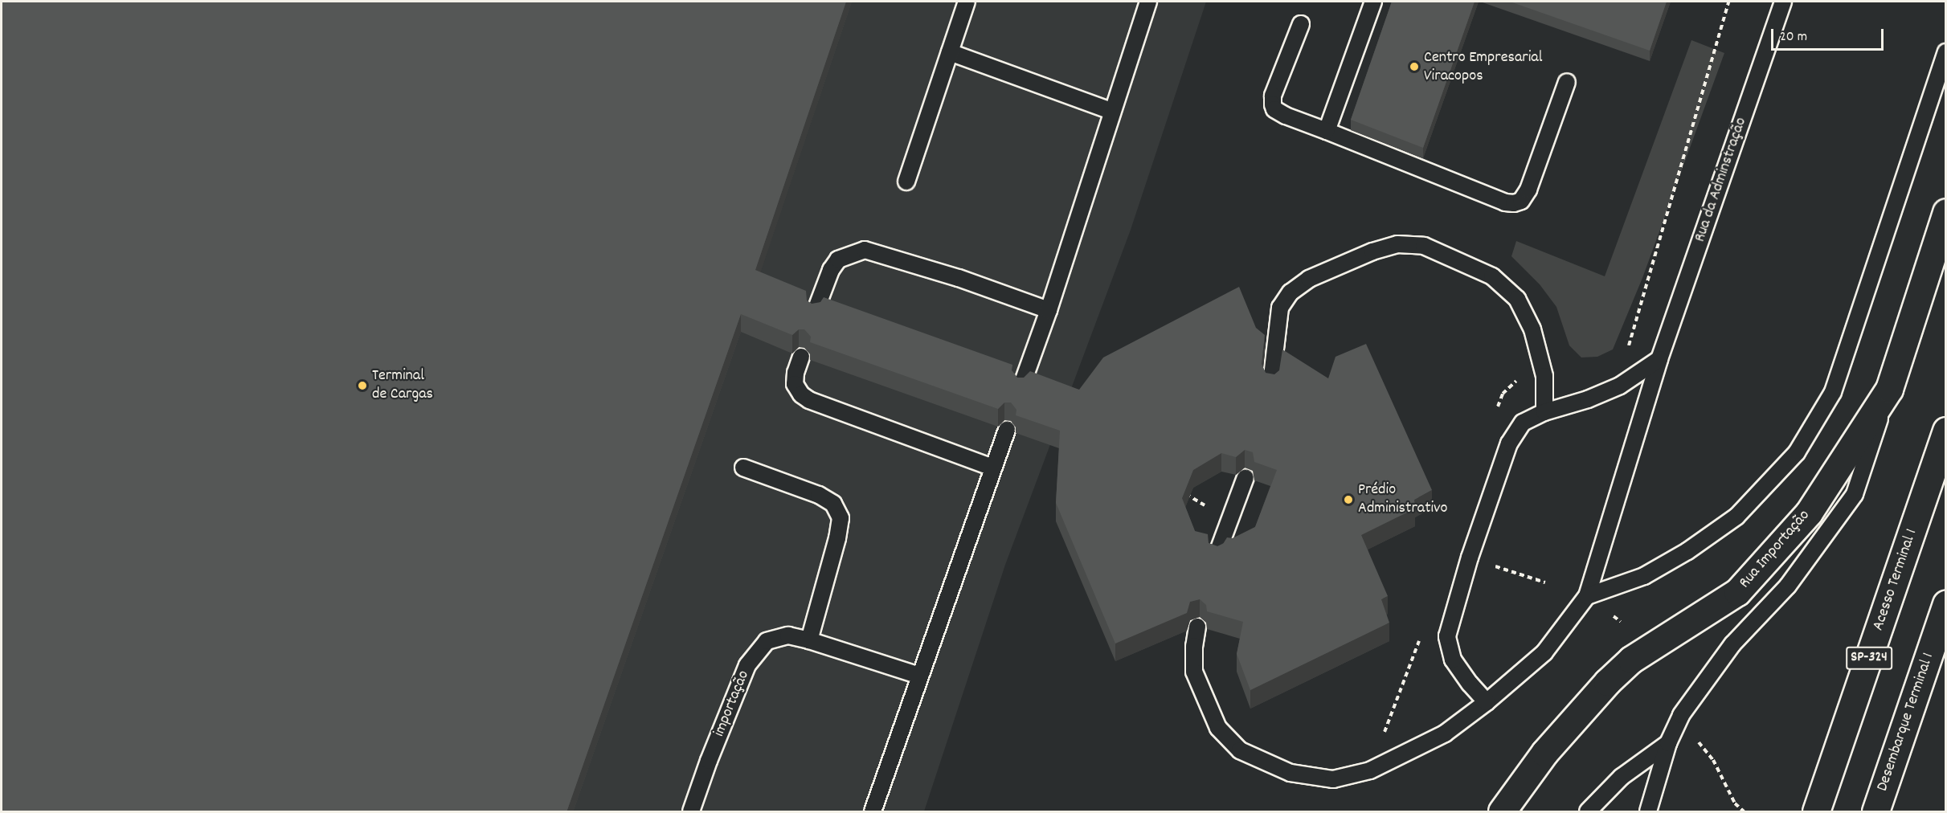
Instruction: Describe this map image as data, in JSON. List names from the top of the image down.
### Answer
{
  "streets": {
    "street": [
      "Rua Importação",
      "Acesso Terminal 1",
      "SP-324",
      "Desembarque Terminal 1"
    ],
    "lane": ["Rua da Adminstração", "importação"]
  },
  "places": ["Centro Empresarial Viracopos", "Terminal de Cargas", "Prédio Administrativo"],
  "scale_bar": "20 m"
}
